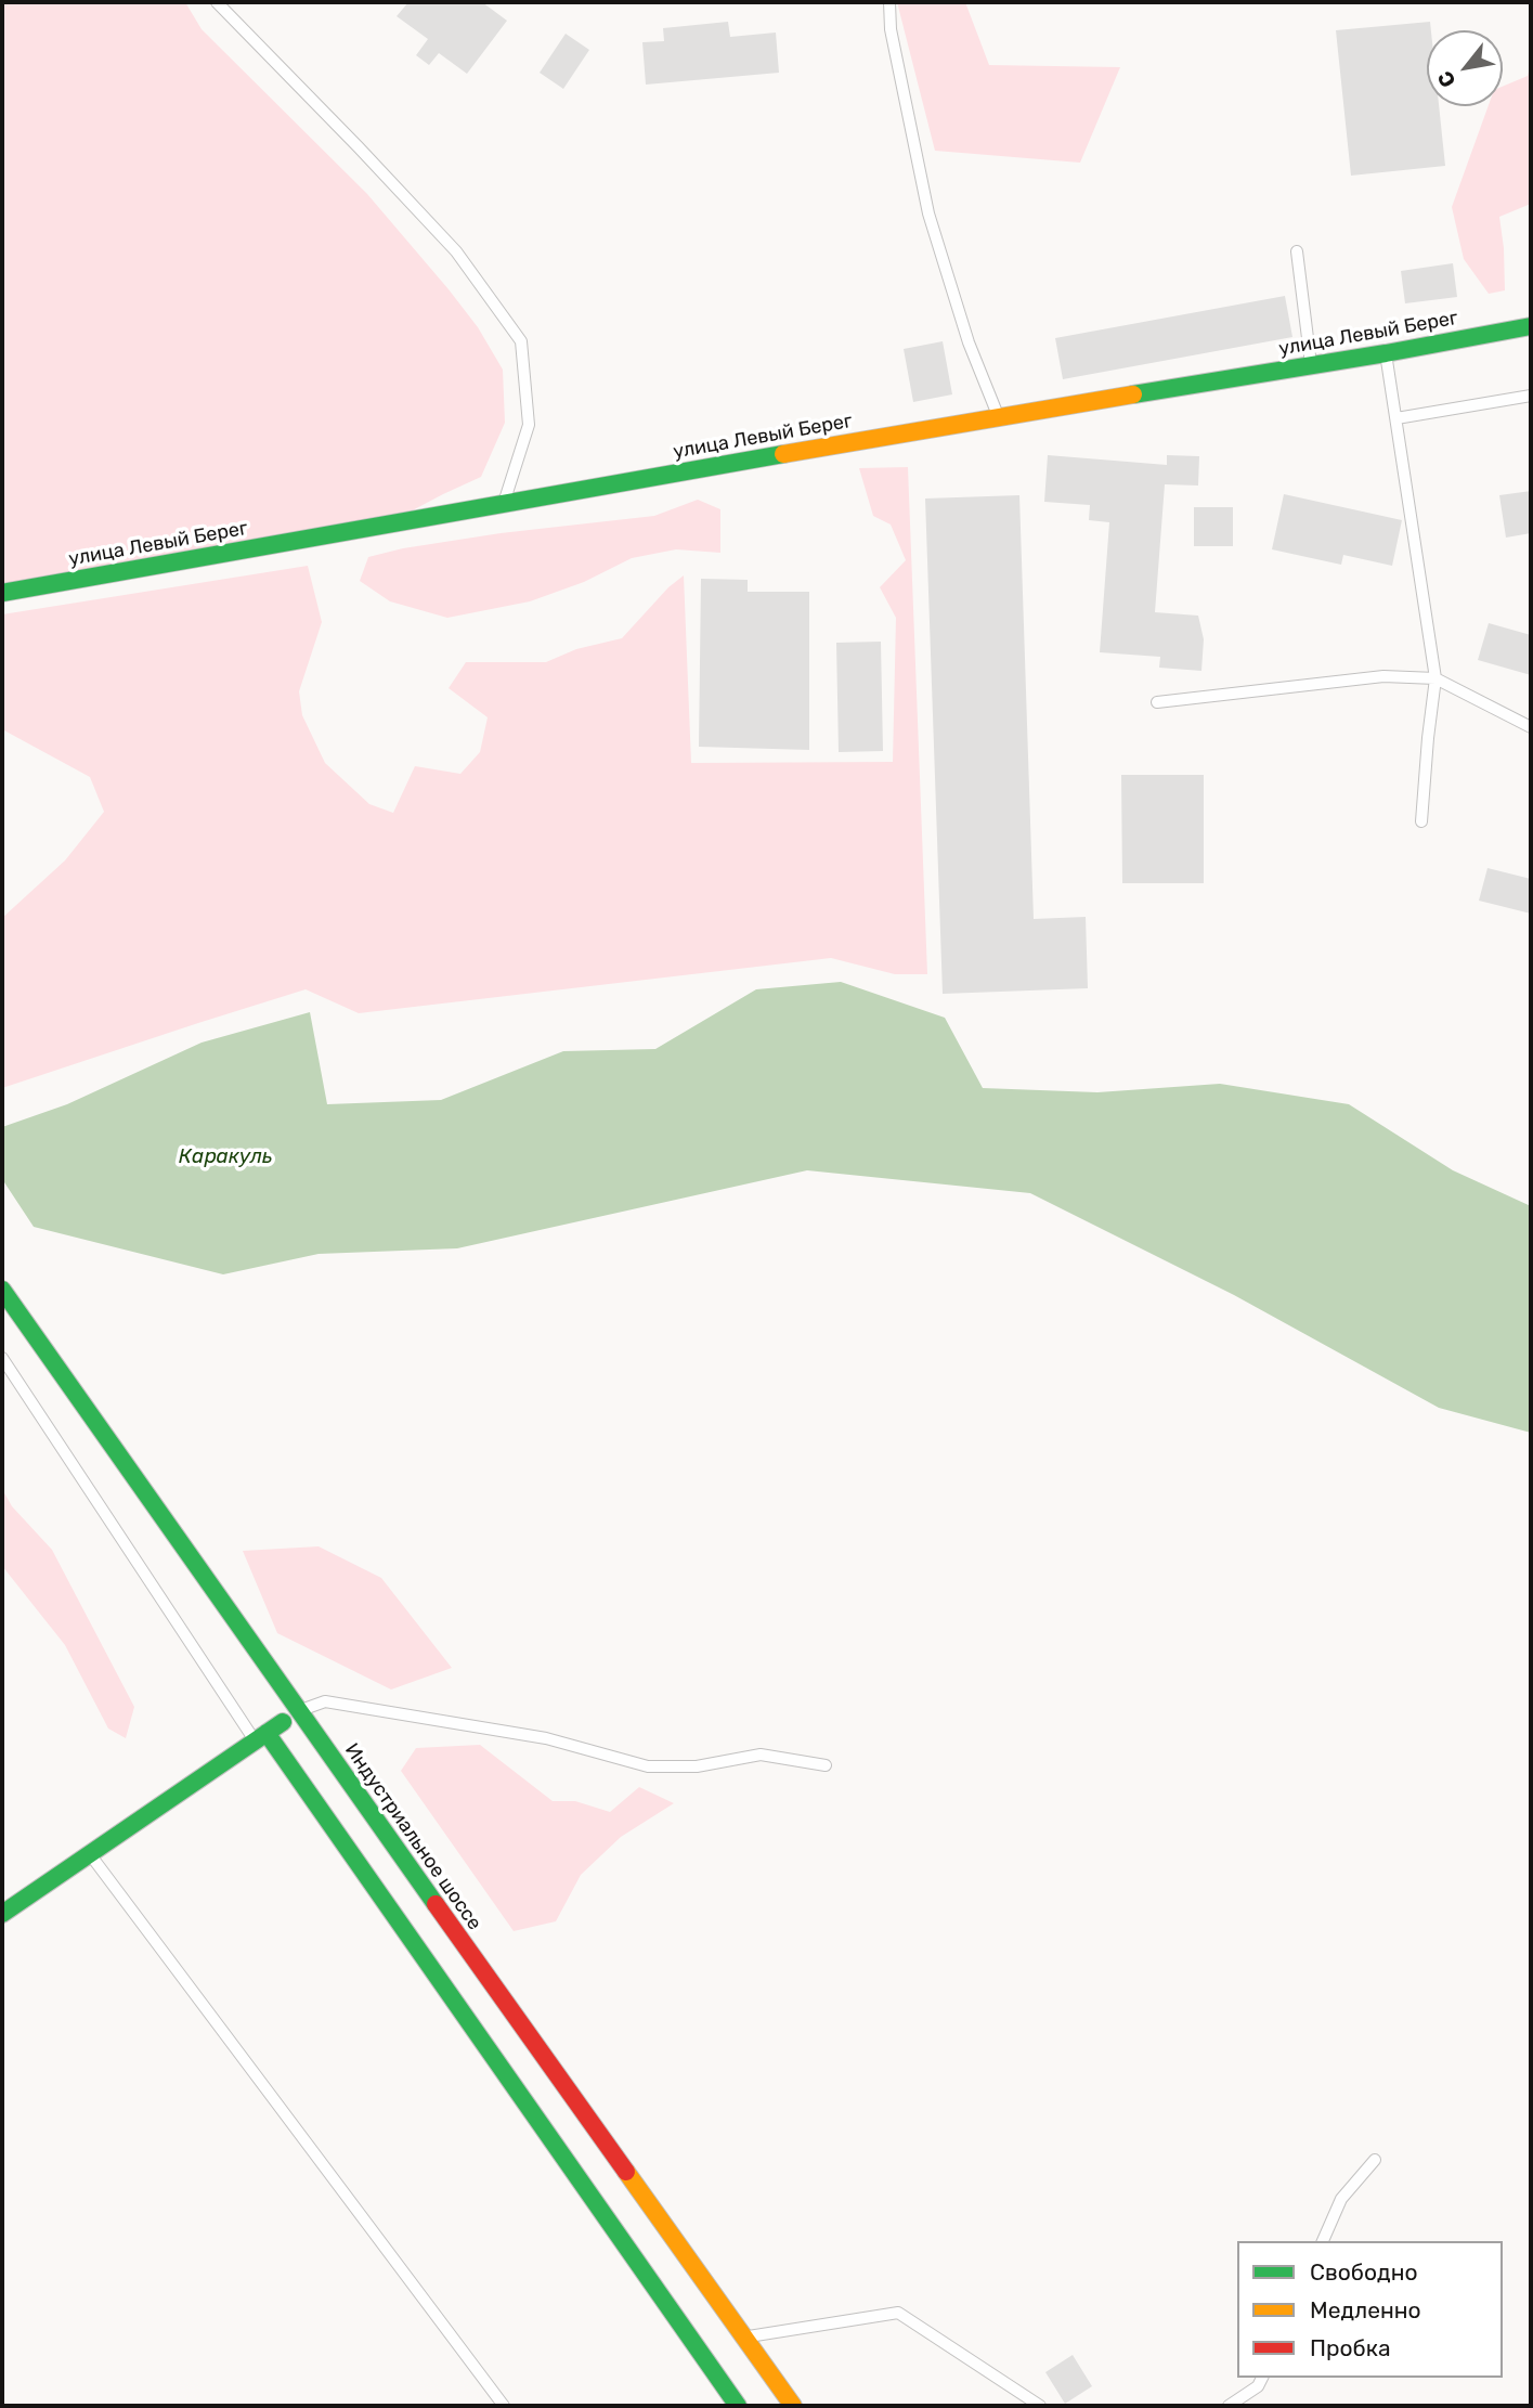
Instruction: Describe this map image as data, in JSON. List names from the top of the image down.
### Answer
{
  "streets": {
    "street": ["улица Левый Берег", "Индустриальное шоссе"]
  },
  "water": ["Каракуль"],
  "legend": ["Свободно", "Медленно", "Пробка"],
  "north": "bottom left"
}
